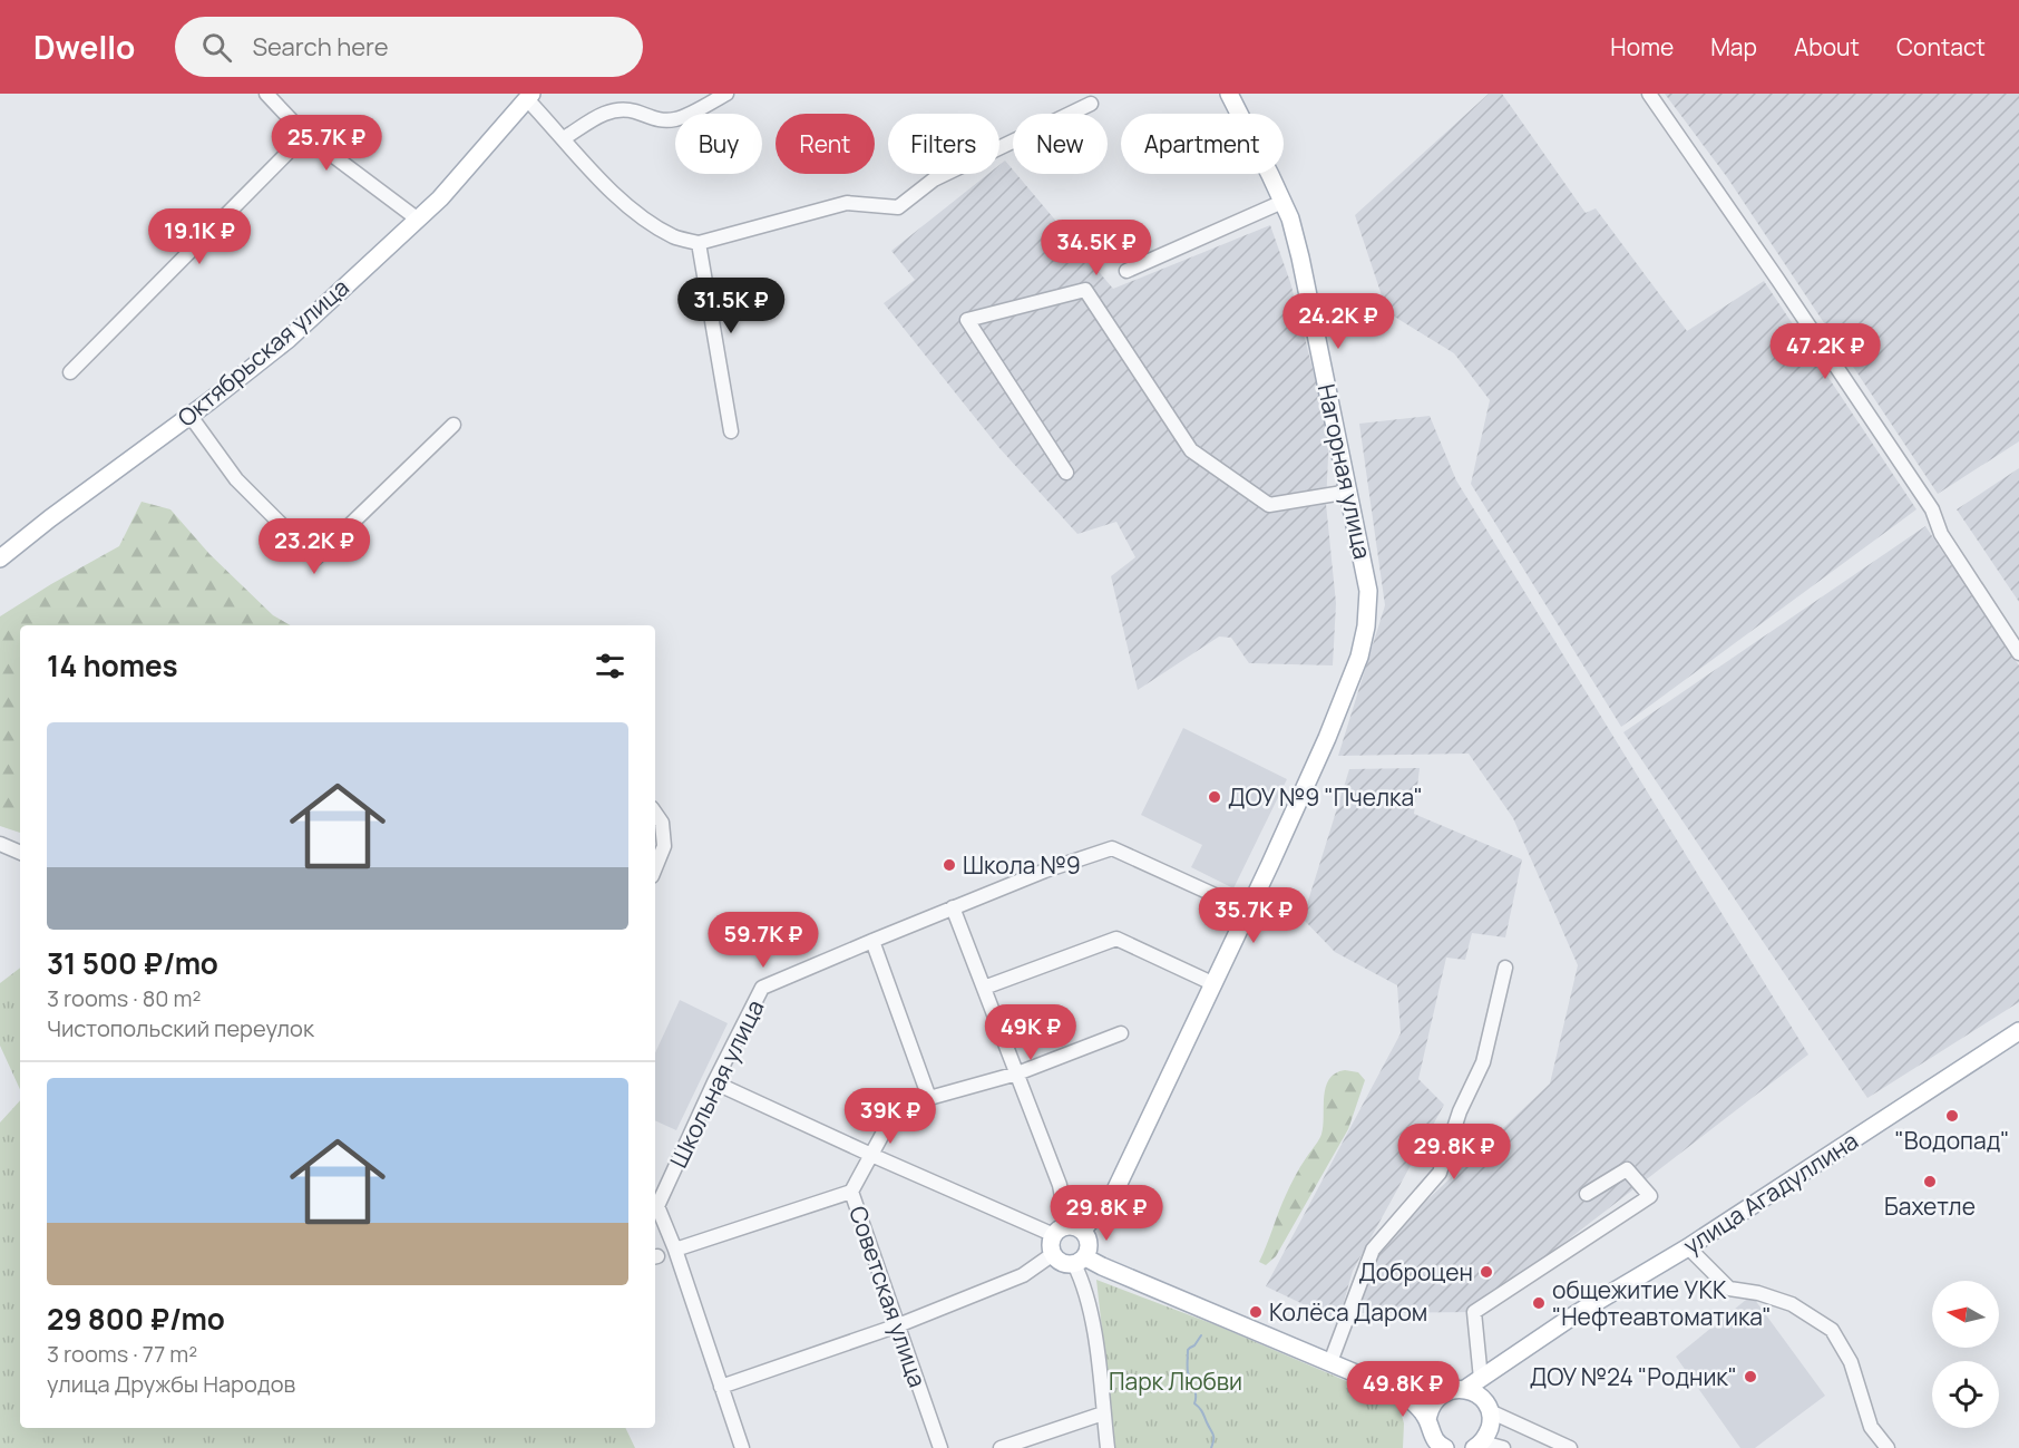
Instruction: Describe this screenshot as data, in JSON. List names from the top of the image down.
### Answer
{
  "streets": {
    "main road": ["Октябрьская улица", "Нагорная улица", "улица Агадуллина"],
    "street": ["Школьная улица", "Советская улица"]
  },
  "crossings": [
    ["Нагорная улица", "Школьная улица"]
  ],
  "parks": ["Парк Любви"],
  "places": [
    "ДОУ №9 \"Пчелка\"",
    "Школа №9",
    "\"Водопад\"",
    "Бахетле",
    "Доброцен",
    "общежитие УКК \"Нефтеавтоматика\"",
    "Колёса Даром",
    "ДОУ №24 \"Родник\""
  ],
  "north": "left",
  "page": {
    "header": "Dwello",
    "search": "Search here",
    "nav": [
      "Home",
      "Map",
      "About",
      "Contact"
    ],
    "chip": [
      "Buy",
      "Rent",
      "Filters",
      "New",
      "Apartment"
    ],
    "price": [
      "25.7K ₽",
      "19.1K ₽",
      "34.5K ₽",
      "31.5K ₽",
      "24.2K ₽",
      "47.2K ₽",
      "23.2K ₽",
      "35.7K ₽",
      "59.7K ₽",
      "49K ₽",
      "39K ₽",
      "29.8K ₽",
      "29.8K ₽",
      "49.8K ₽"
    ],
    "heading": "14 homes",
    "list": [
      {
        "name": "31 500 ₽/mo",
        "note": "3 rooms · 80 m² · Чистопольский переулок"
      },
      {
        "name": "29 800 ₽/mo",
        "note": "3 rooms · 77 m² · улица Дружбы Народов"
      }
    ]
  }
}
